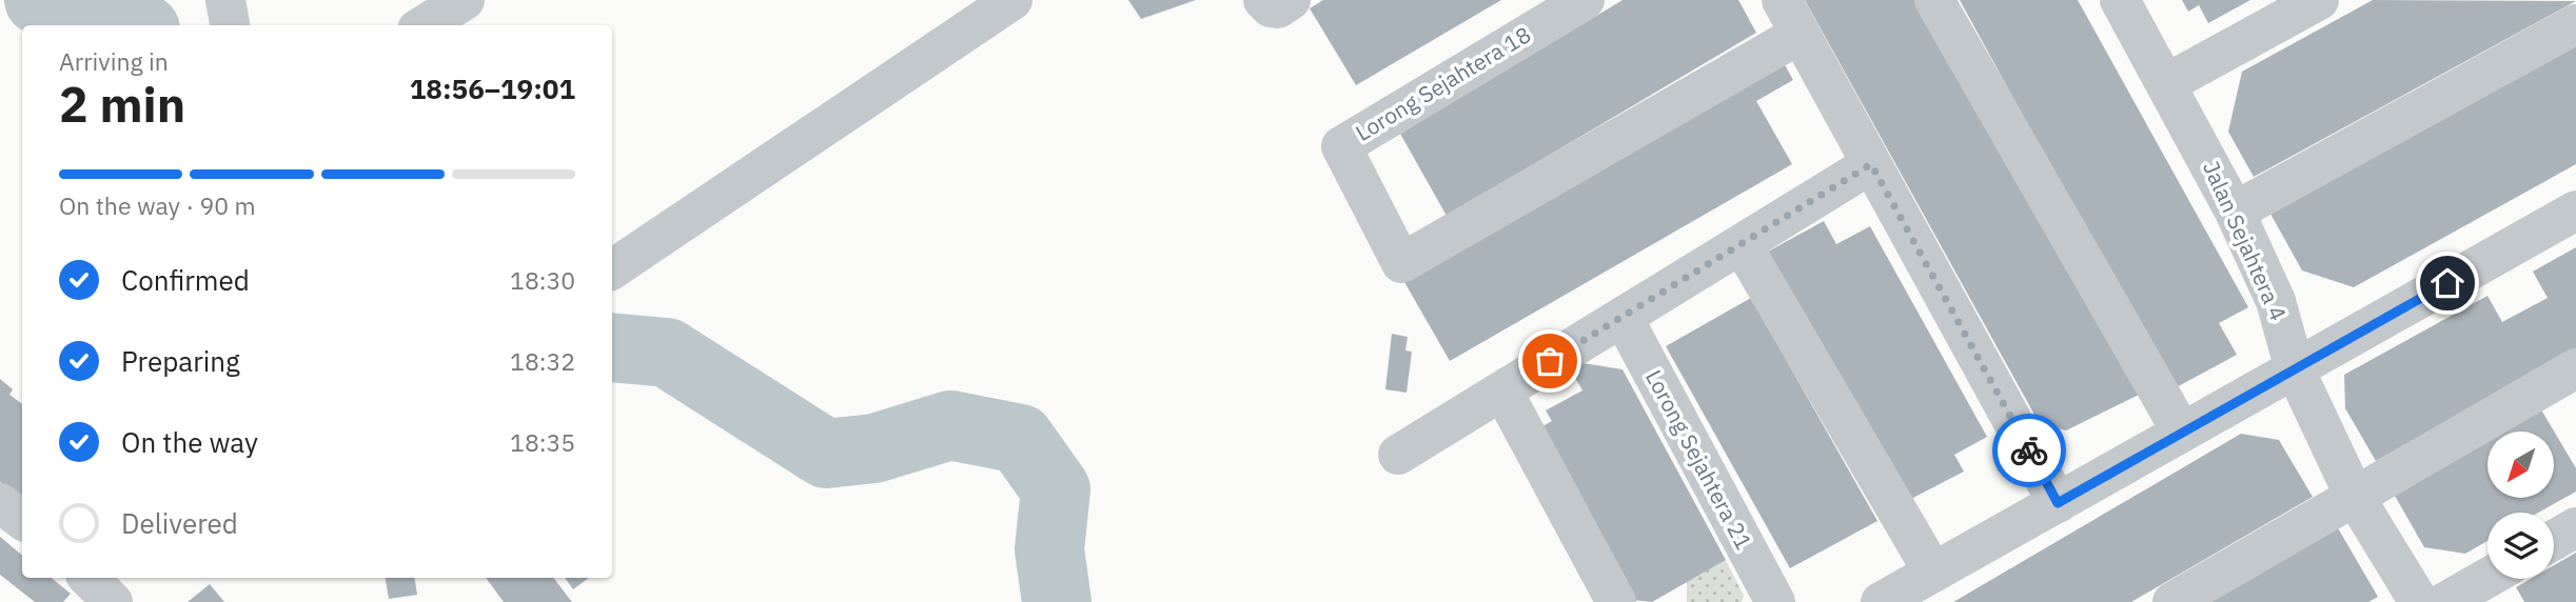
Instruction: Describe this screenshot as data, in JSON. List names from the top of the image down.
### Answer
{
  "streets": {
    "street": ["Lorong Sejahtera 18", "Jalan Sejahtera 4", "Lorong Sejahtera 21"]
  },
  "north": "bottom left",
  "page": {
    "heading": ["2 min", "Arriving in", "18:56–19:01"],
    "bar": "On the way · 90 m",
    "list": [
      ["Confirmed", "18:30"],
      ["Preparing", "18:32"],
      ["On the way", "18:35"],
      "Delivered"
    ]
  }
}
